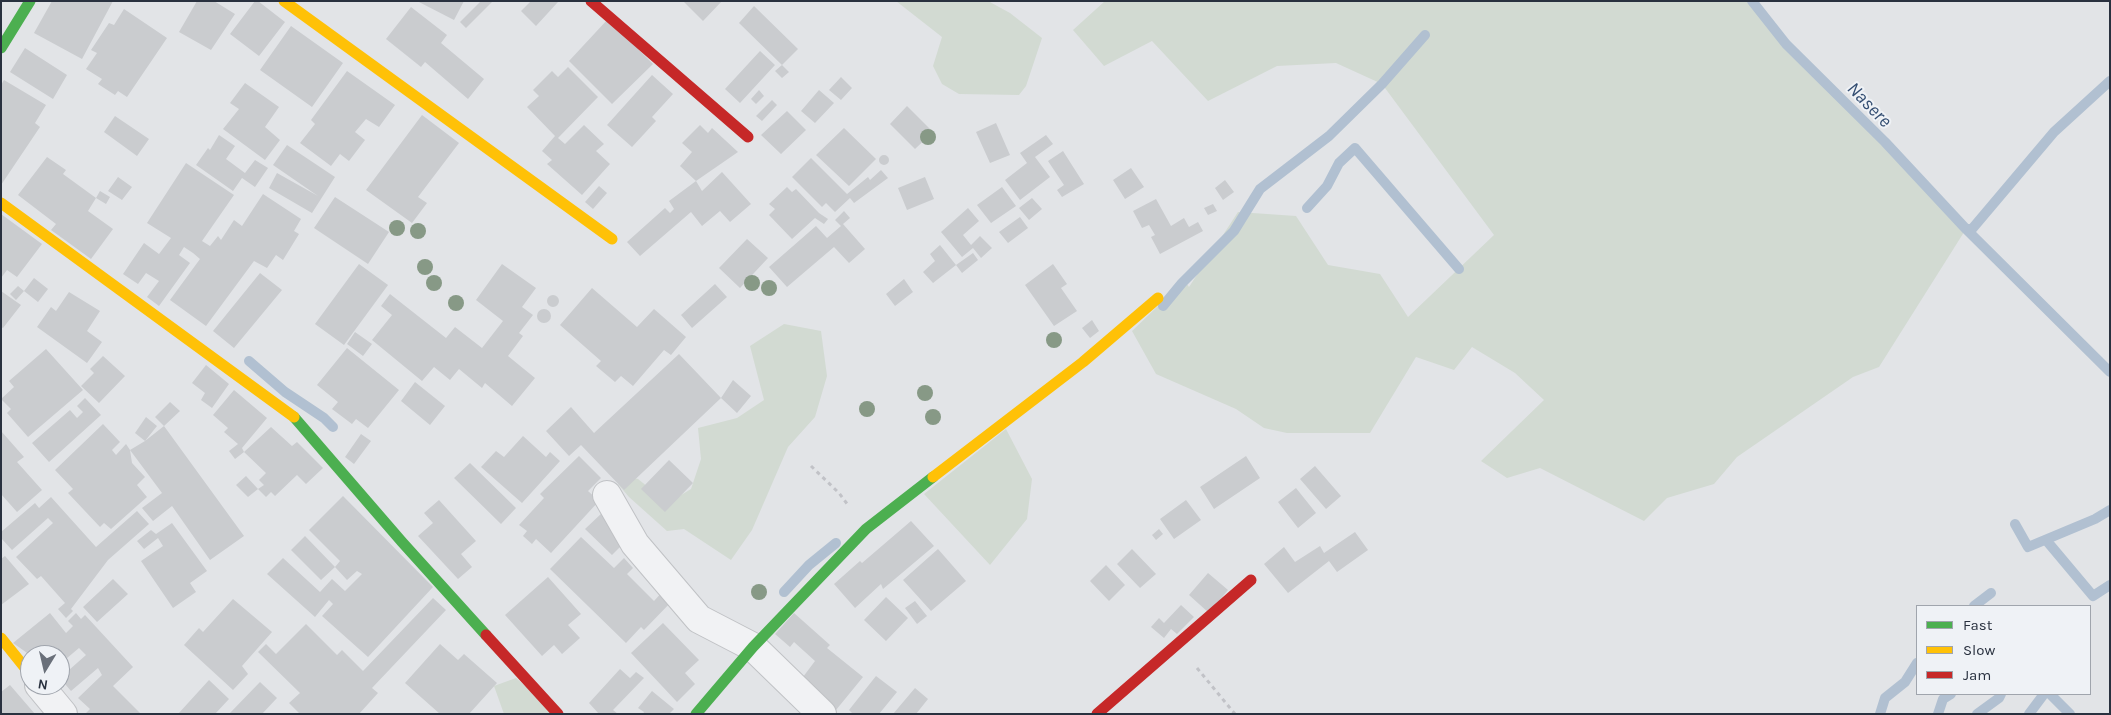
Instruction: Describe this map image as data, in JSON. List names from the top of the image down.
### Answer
{
  "water": ["Nasere"],
  "legend": ["Fast", "Slow", "Jam"],
  "north": "bottom"
}
